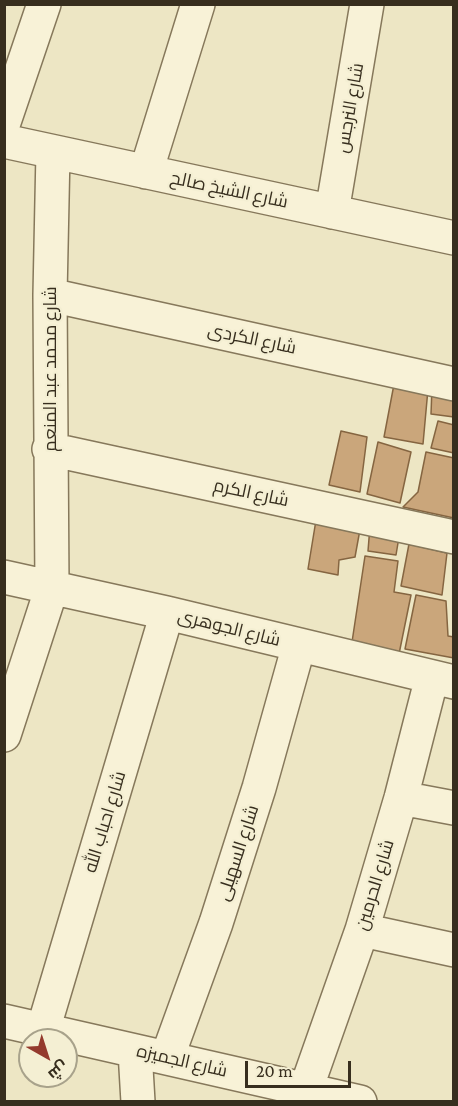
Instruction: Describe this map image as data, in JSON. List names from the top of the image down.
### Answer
{
  "streets": {
    "street": [
      "شارع النرجس",
      "شارع الشيخ صالح",
      "شارع الكردى",
      "شارع محمد عبد المنعم",
      "شارع الكرم",
      "شارع الجوهرى",
      "شارع احباب الله",
      "شارع السهيلى",
      "شارع الحرمين",
      "شارع الجميزه"
    ]
  },
  "crossings": [
    ["شارع النرجس", "شارع الشيخ صالح"],
    ["شارع الشيخ صالح", "شارع محمد عبد المنعم"],
    ["شارع الكردى", "شارع محمد عبد المنعم"],
    ["شارع محمد عبد المنعم", "شارع الكرم"],
    ["شارع محمد عبد المنعم", "شارع الجوهرى"],
    ["شارع الجوهرى", "شارع احباب الله"],
    ["شارع الجوهرى", "شارع السهيلى"],
    ["شارع الجوهرى", "شارع الحرمين"],
    ["شارع السهيلى", "شارع الجميزه"],
    ["شارع الحرمين", "شارع الجميزه"]
  ],
  "scale_bar": "20 m",
  "north": "bottom right"
}
